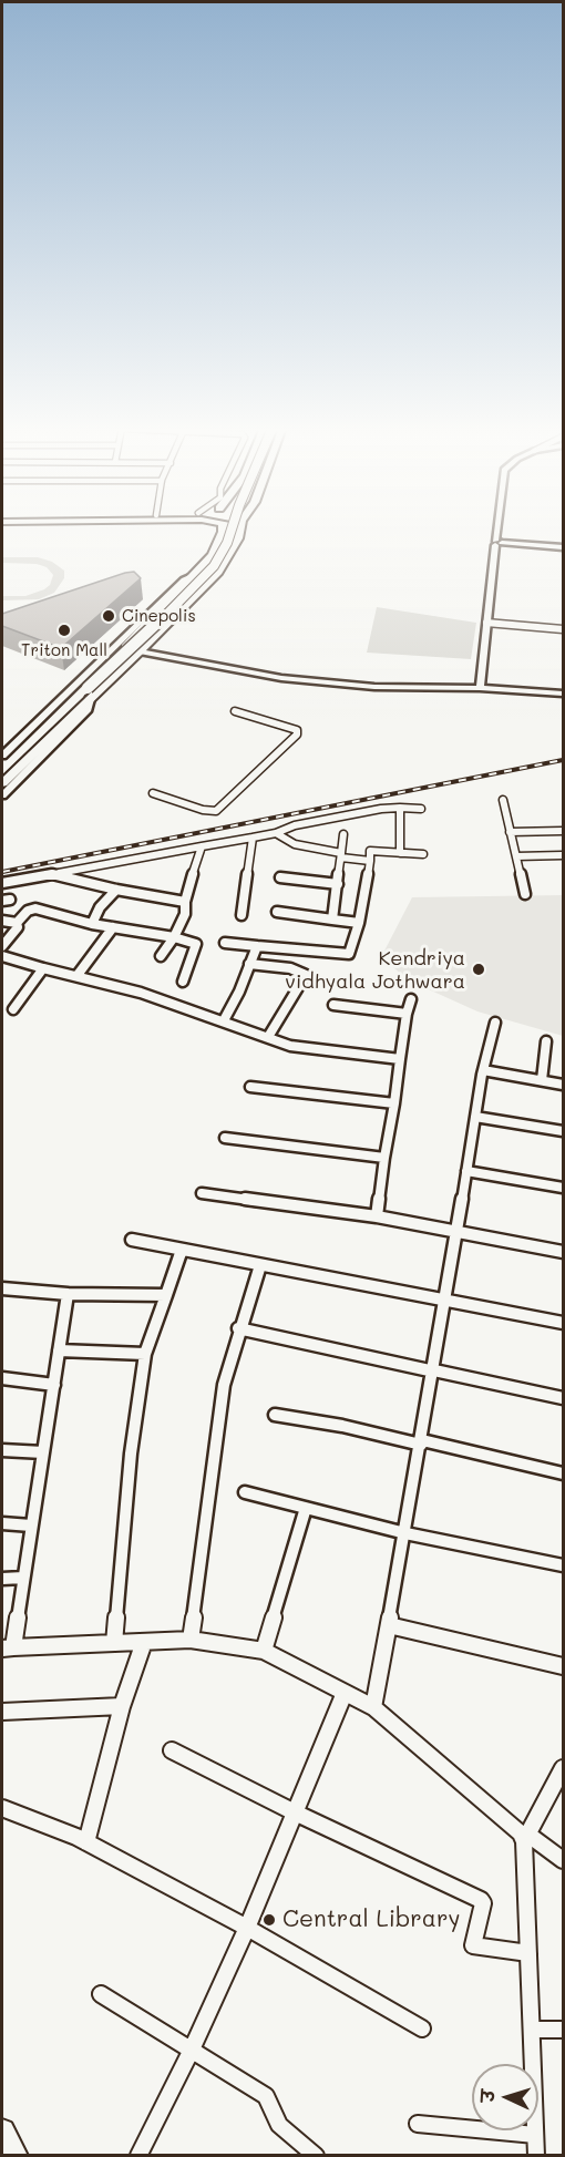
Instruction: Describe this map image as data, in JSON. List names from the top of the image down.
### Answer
{
  "places": [
    "Cinepolis",
    "Triton Mall",
    "Kendriya vidhyala Jothwara",
    "Central Library"
  ],
  "north": "left"
}
